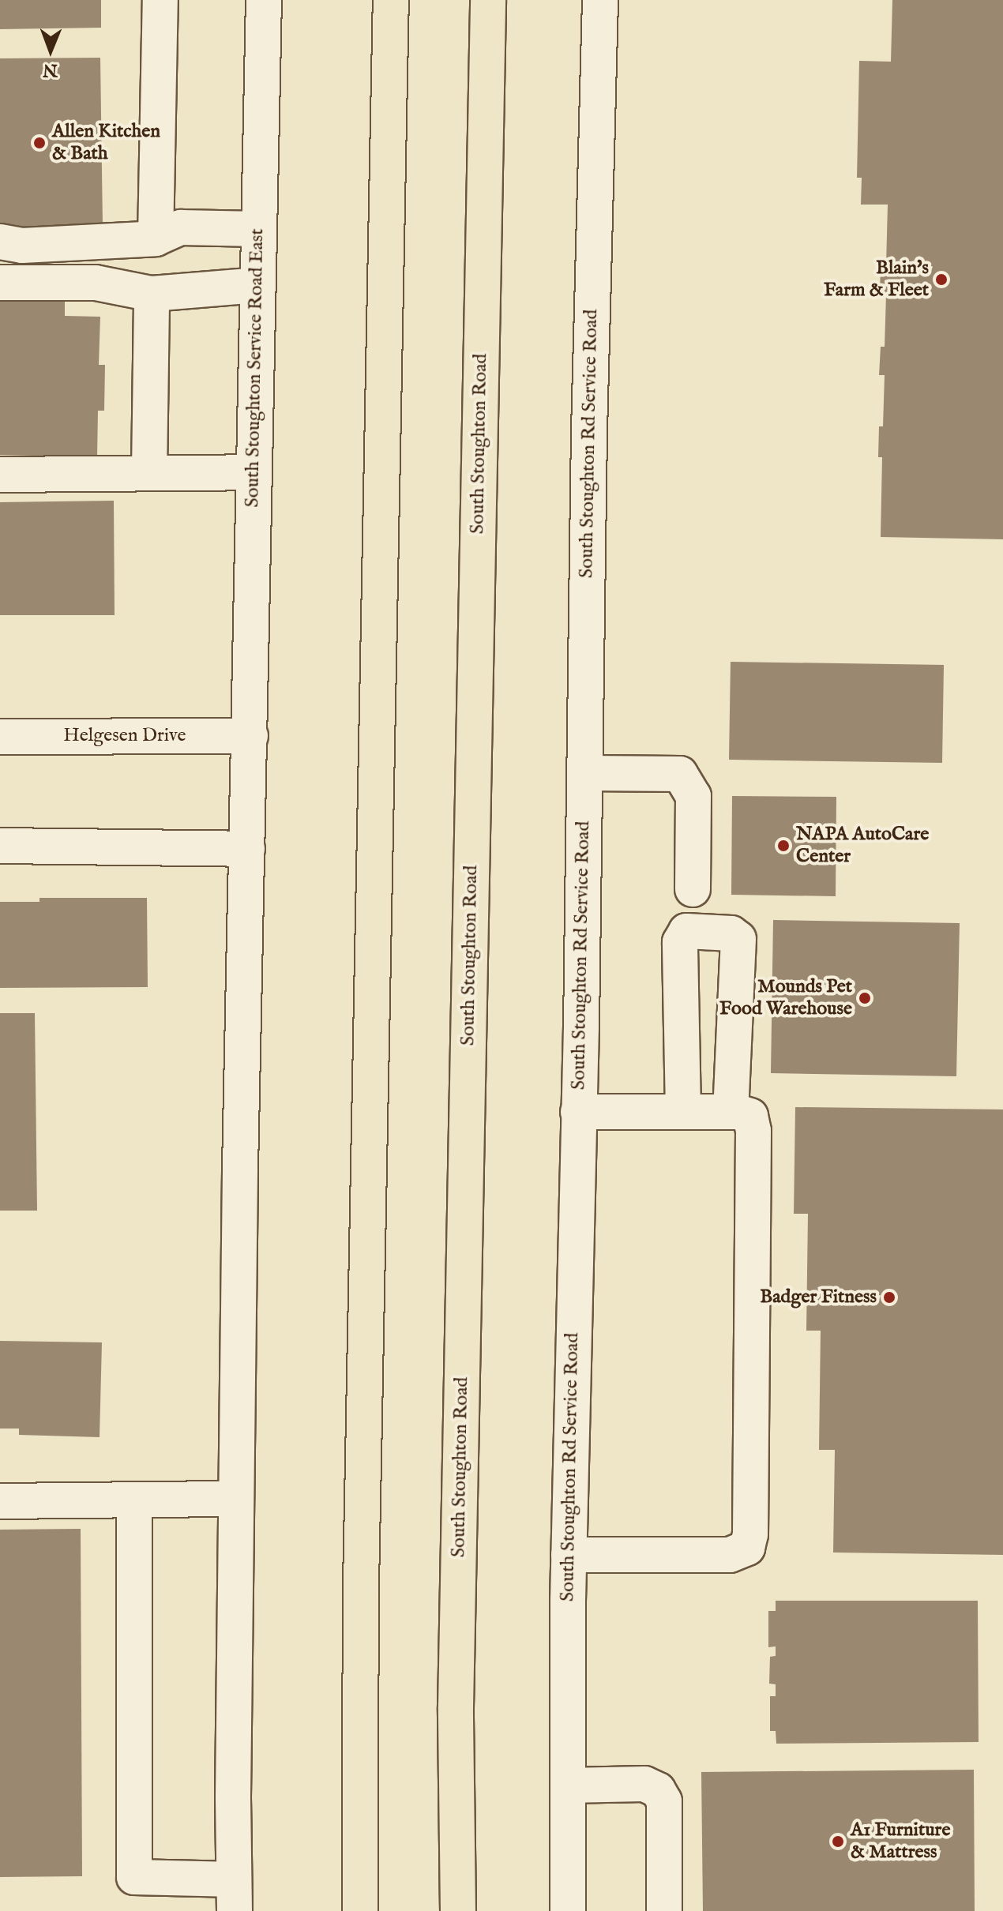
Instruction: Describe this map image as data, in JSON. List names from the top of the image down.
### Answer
{
  "streets": {
    "main road": ["South Stoughton Road"],
    "street": ["South Stoughton Service Road East", "South Stoughton Rd Service Road", "Helgesen Drive"]
  },
  "crossings": [
    ["South Stoughton Service Road East", "Helgesen Drive"]
  ],
  "places": [
    "Allen Kitchen & Bath",
    "Blain's Farm & Fleet",
    "NAPA AutoCare Center",
    "Mounds Pet Food Warehouse",
    "Badger Fitness",
    "A1 Furniture & Mattress"
  ],
  "north": "bottom"
}
